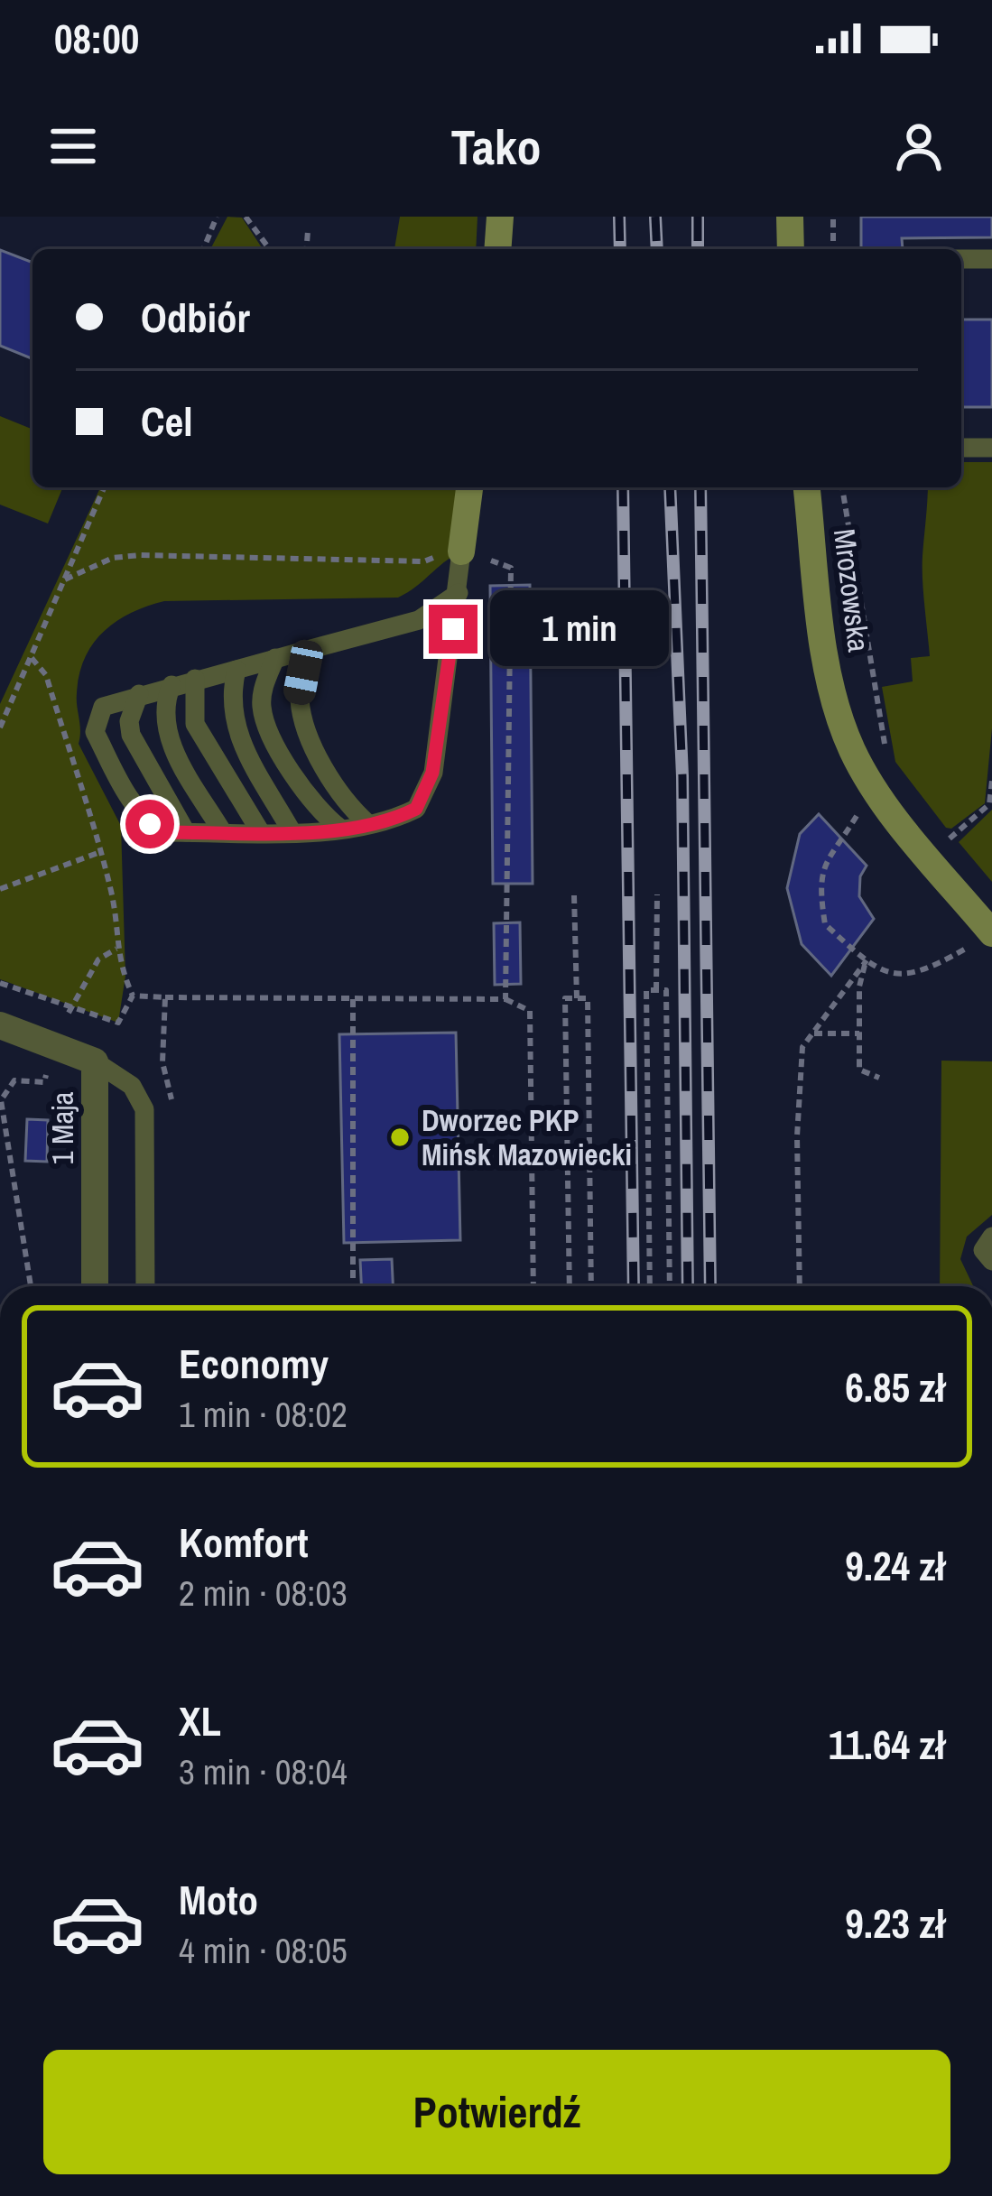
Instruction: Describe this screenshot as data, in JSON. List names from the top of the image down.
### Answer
{
  "streets": {
    "street": ["Mrozowska", "1 Maja"]
  },
  "places": ["Dworzec PKP Mińsk Mazowiecki"],
  "page": {
    "status": "08:00",
    "header": "Tako",
    "banner": ["Odbiór", "Cel"],
    "bubble": "1 min",
    "list": [
      {
        "name": "Economy",
        "note": "1 min · 08:02",
        "value": "6.85 zł"
      },
      {
        "name": "Komfort",
        "note": "2 min · 08:03",
        "value": "9.24 zł"
      },
      {
        "name": "XL",
        "note": "3 min · 08:04",
        "value": "11.64 zł"
      },
      {
        "name": "Moto",
        "note": "4 min · 08:05",
        "value": "9.23 zł"
      }
    ],
    "buttons": "Potwierdź"
  }
}
